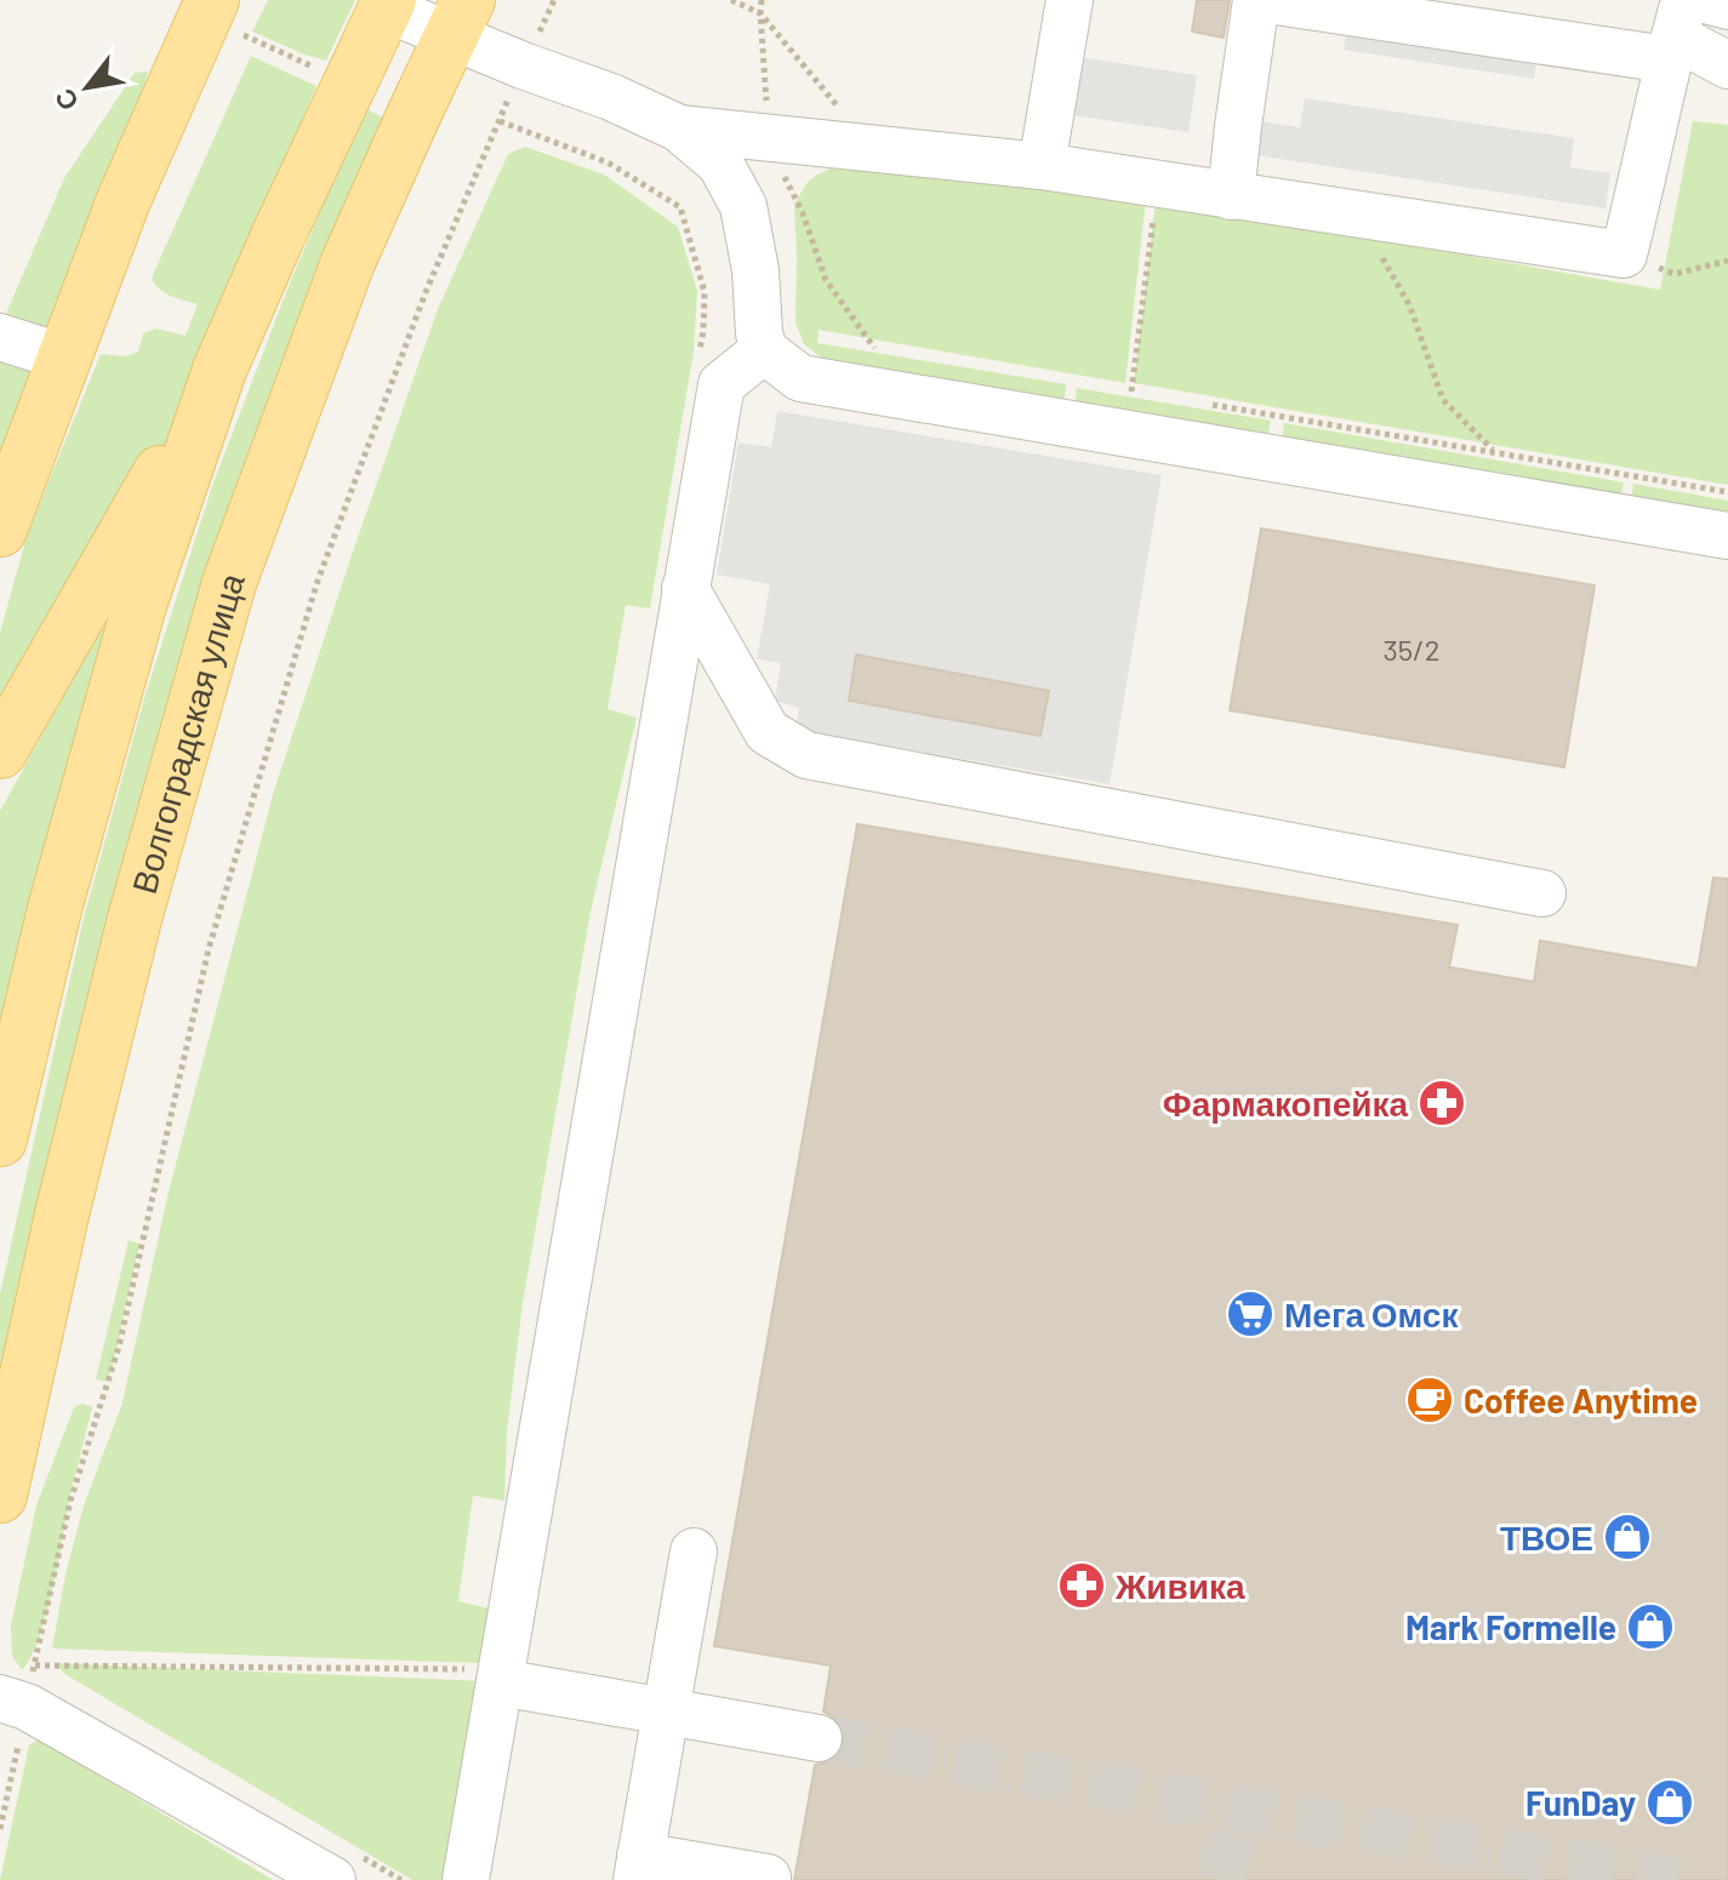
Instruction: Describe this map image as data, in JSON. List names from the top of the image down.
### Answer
{
  "streets": {
    "main road": ["Волгоградская улица"]
  },
  "places": {
    "pharmacy": ["Фармакопейка", "Живика"],
    "supermarket": ["Мега Омск"],
    "cafe": ["Coffee Anytime"],
    "shop": ["ТВОЕ", "Mark Formelle", "FunDay"]
  },
  "house_numbers": ["35/2"],
  "north": "bottom left"
}
